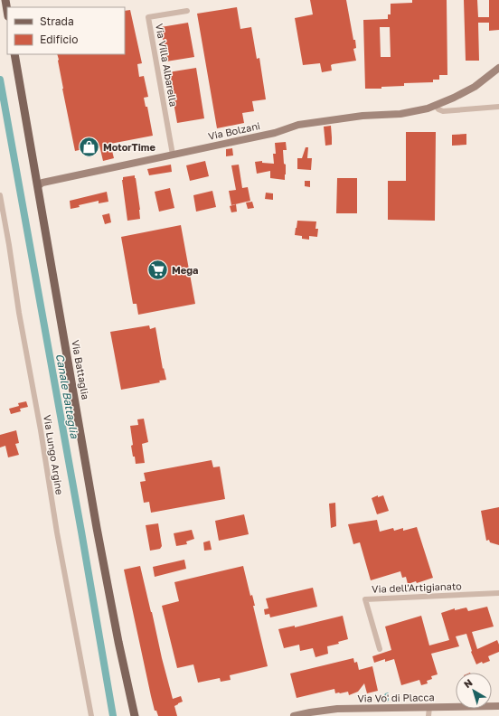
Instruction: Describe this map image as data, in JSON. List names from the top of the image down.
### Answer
{
  "streets": {
    "main road": ["Via Battaglia"],
    "street": [
      "Via Villa Albarella",
      "Via Bolzani",
      "Via Lungo Argine",
      "Via dell'Artigianato",
      "Via Vo' di Placca"
    ]
  },
  "crossings": [
    ["Via Villa Albarella", "Via Bolzani"],
    ["Via Bolzani", "Via Battaglia"]
  ],
  "water": ["Canale Battaglia"],
  "places": {
    "shop": ["MotorTime"],
    "supermarket": ["Mega"]
  },
  "legend": ["Strada", "Edificio"],
  "north": "top left"
}
